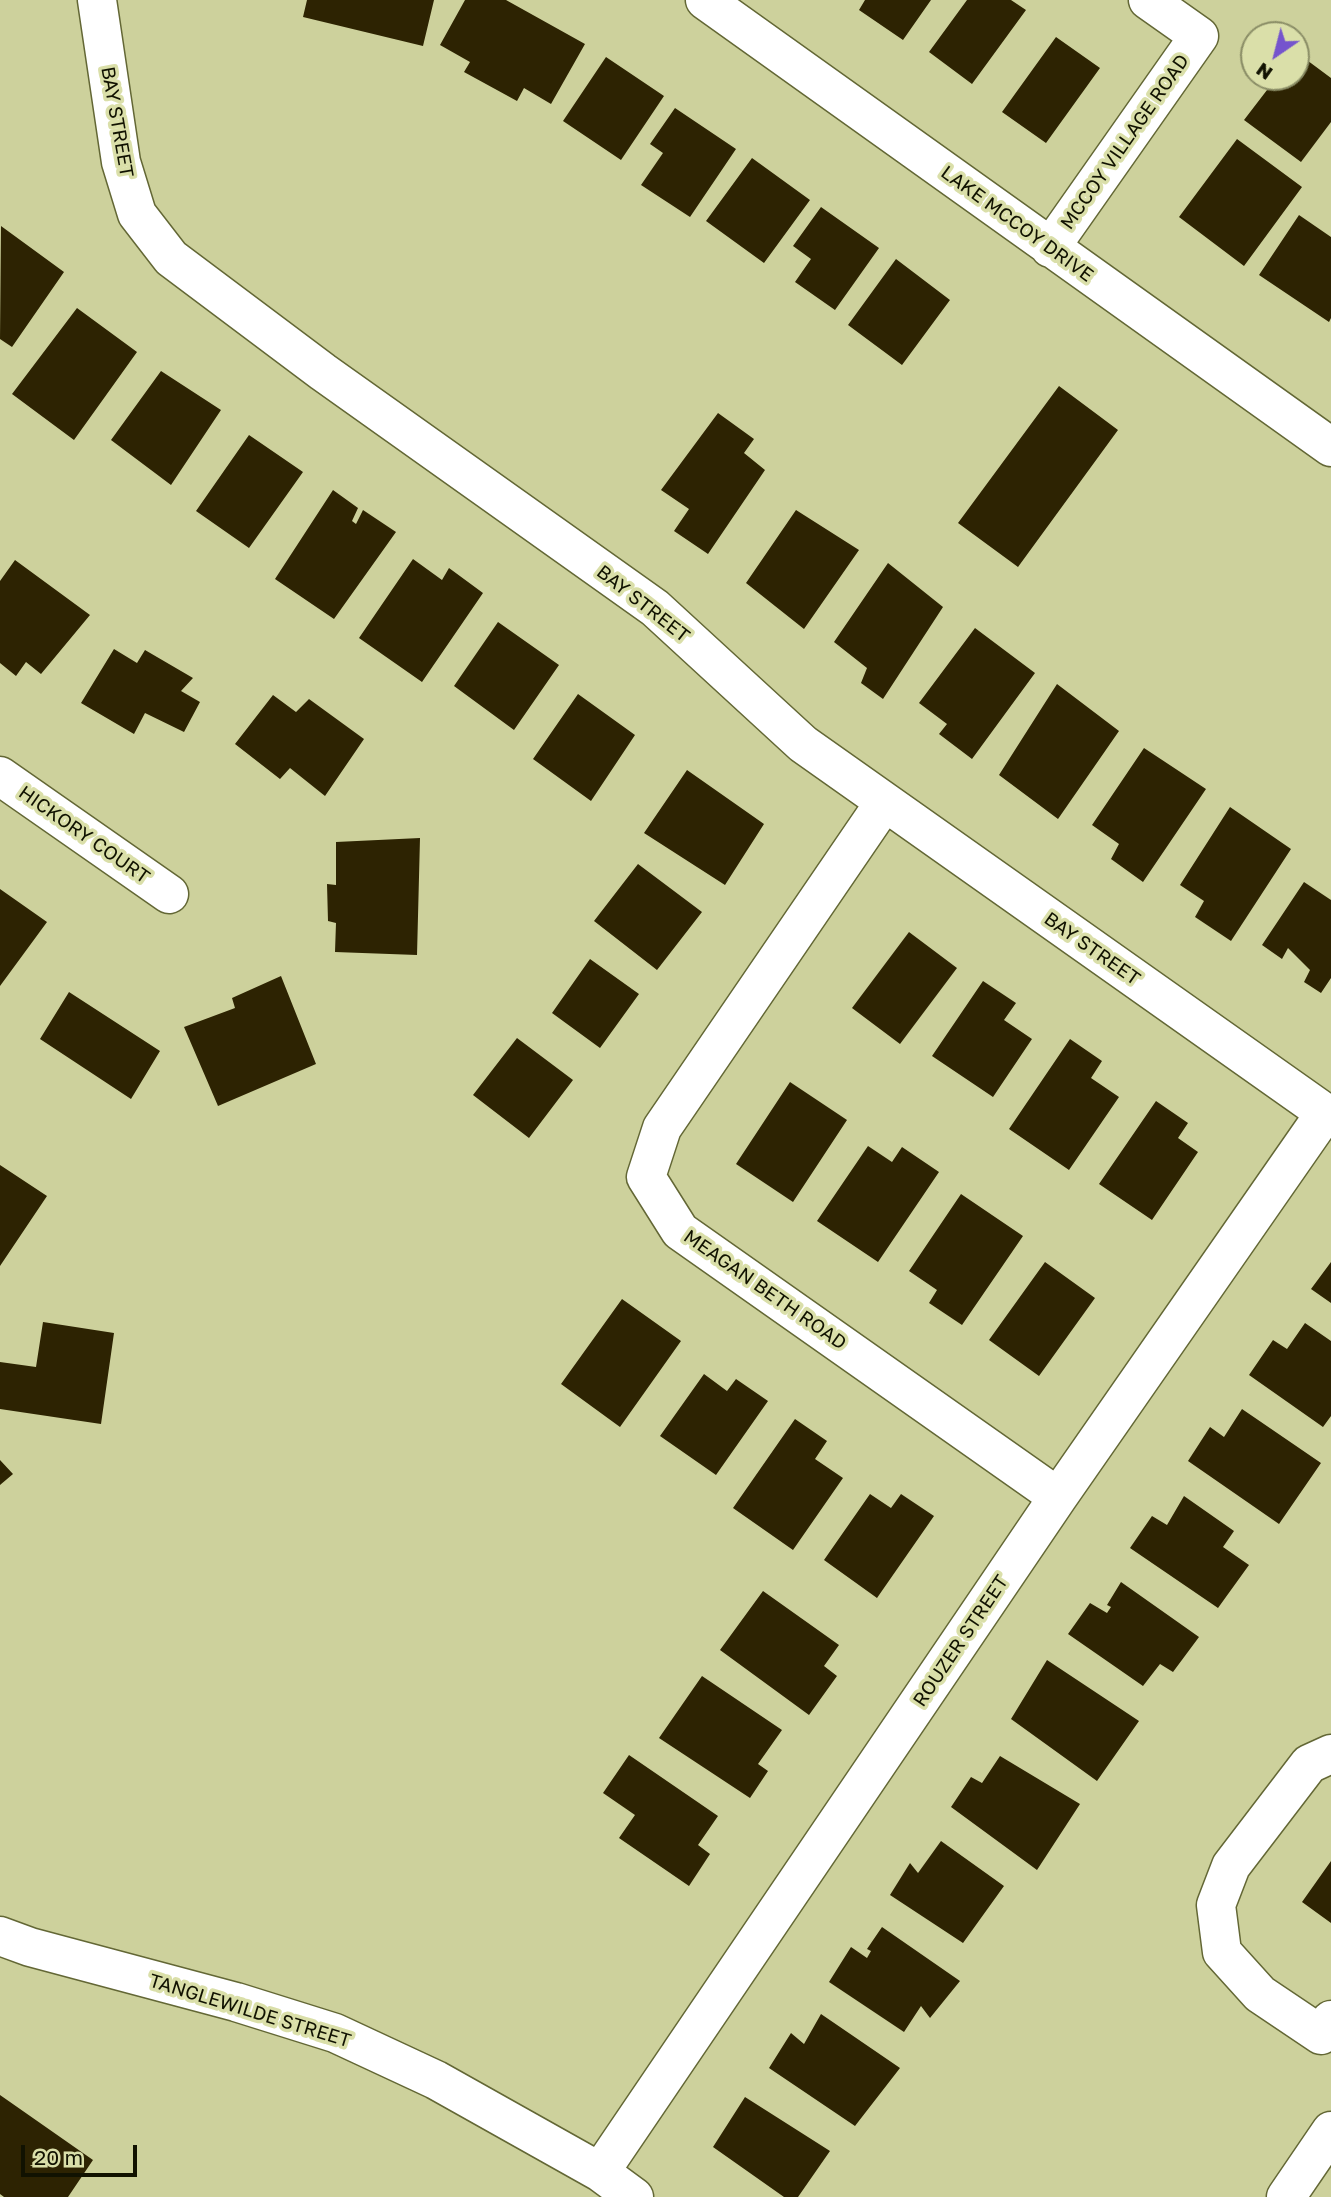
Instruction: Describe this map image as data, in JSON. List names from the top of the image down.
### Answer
{
  "streets": {
    "street": [
      "BAY STREET",
      "MCCOY VILLAGE ROAD",
      "LAKE MCCOY DRIVE",
      "HICKORY COURT",
      "MEAGAN BETH ROAD",
      "ROUZER STREET",
      "TANGLEWILDE STREET"
    ]
  },
  "crossings": [
    ["BAY STREET", "MEAGAN BETH ROAD"],
    ["BAY STREET", "ROUZER STREET"],
    ["MCCOY VILLAGE ROAD", "LAKE MCCOY DRIVE"],
    ["MEAGAN BETH ROAD", "ROUZER STREET"],
    ["ROUZER STREET", "TANGLEWILDE STREET"]
  ],
  "scale_bar": "20 m",
  "north": "bottom left"
}
